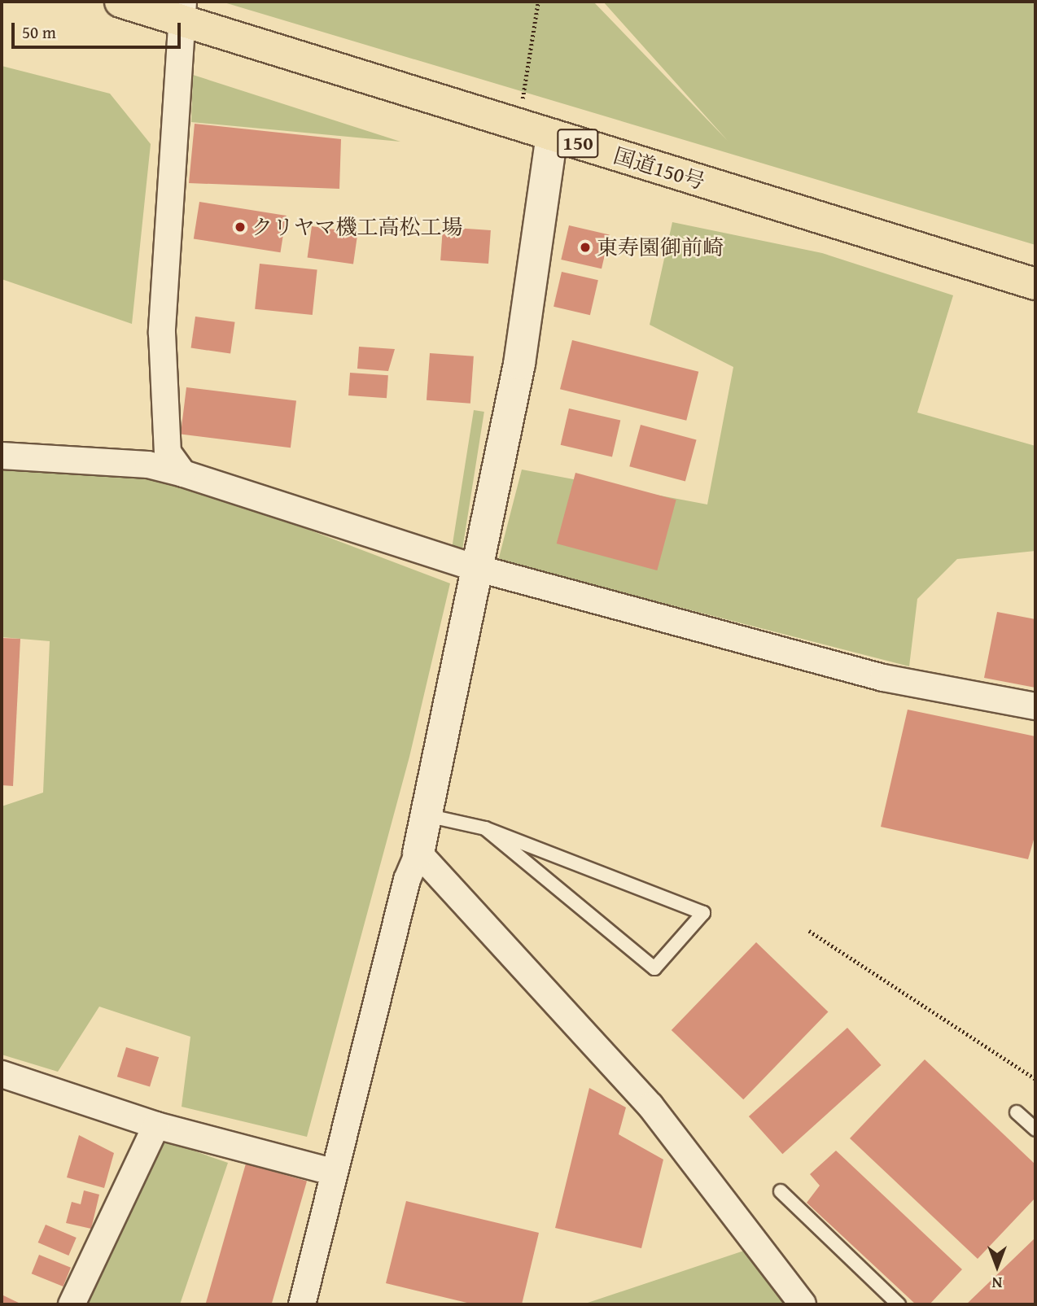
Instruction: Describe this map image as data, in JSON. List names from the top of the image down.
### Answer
{
  "streets": {
    "highway": ["150", "国道150号"]
  },
  "places": ["クリヤマ機工高松工場", "東寿園御前崎"],
  "scale_bar": "50 m",
  "north": "bottom"
}
